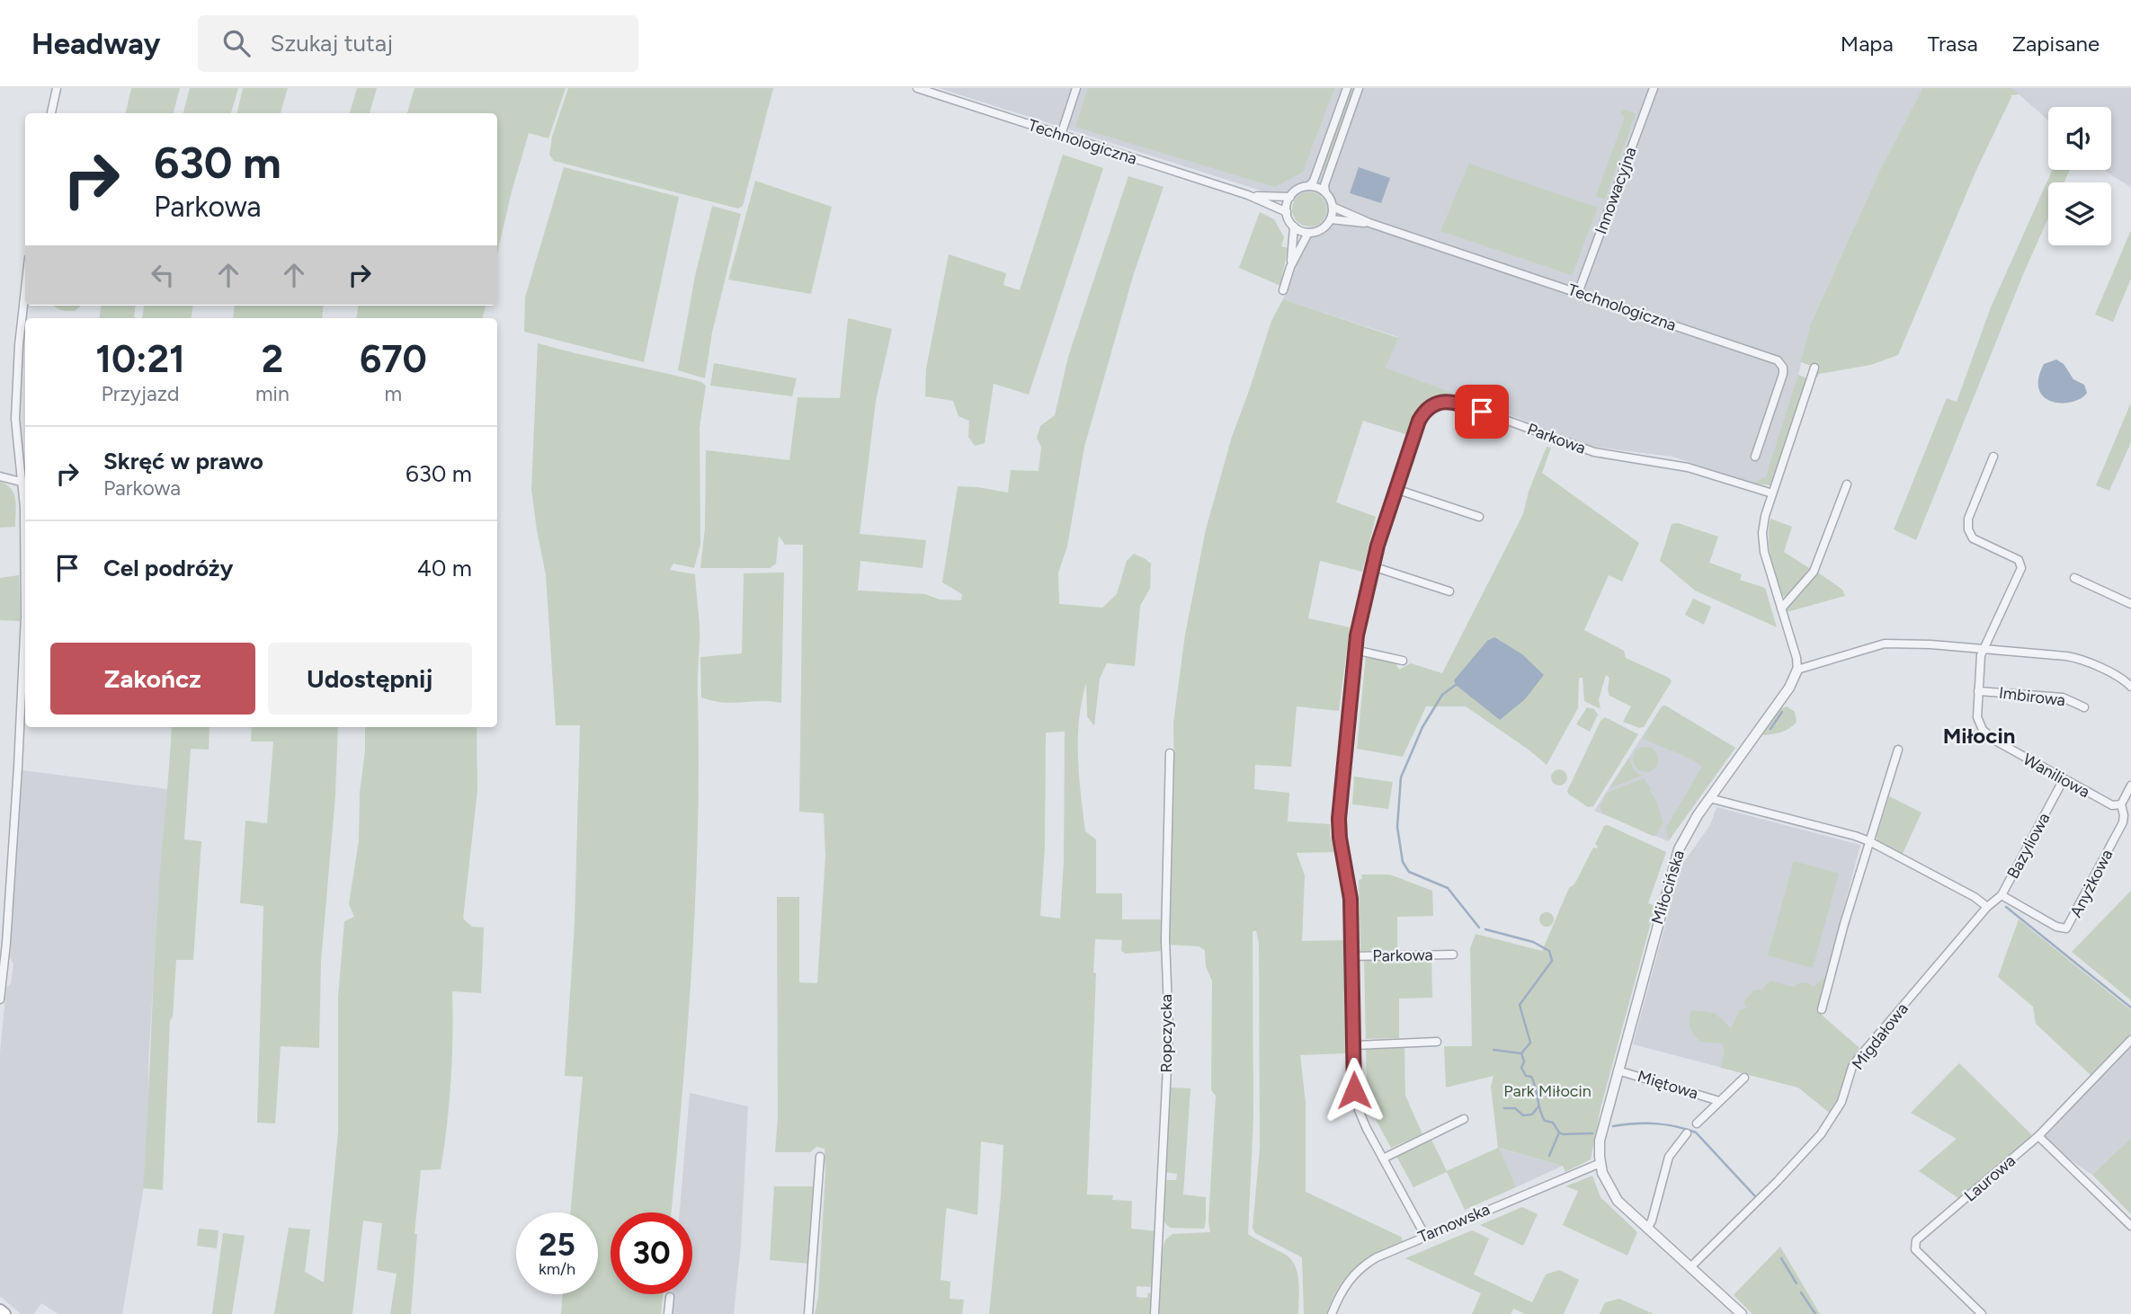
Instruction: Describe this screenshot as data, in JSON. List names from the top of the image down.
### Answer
{
  "streets": {
    "street": [
      "Technologiczna",
      "Innowacyjna",
      "Parkowa",
      "Imbirowa",
      "Waniliowa",
      "Bazyliowa",
      "Anyżkowa",
      "Miłocińska",
      "Ropczycka",
      "Migdałowa",
      "Miętowa",
      "Laurowa",
      "Tarnowska"
    ]
  },
  "crossings": [
    ["Technologiczna", "Innowacyjna"],
    ["Parkowa", "Tarnowska"],
    ["Imbirowa", "Waniliowa"],
    ["Waniliowa", "Bazyliowa"],
    ["Waniliowa", "Anyżkowa"],
    ["Bazyliowa", "Anyżkowa"],
    ["Bazyliowa", "Migdałowa"],
    ["Miłocińska", "Migdałowa"],
    ["Miłocińska", "Miętowa"],
    ["Miłocińska", "Tarnowska"]
  ],
  "districts": ["Miłocin"],
  "parks": ["Park Miłocin"],
  "page": {
    "header": "Headway",
    "search": "Szukaj tutaj",
    "nav": ["Mapa", "Trasa", "Zapisane"],
    "turn": ["630 m", "Parkowa"],
    "eta": [
      "10:21",
      "Przyjazd",
      "2",
      "min",
      "670",
      "m"
    ],
    "list": [
      {
        "name": "Skręć w prawo",
        "note": "Parkowa",
        "value": "630 m"
      },
      {
        "name": "Cel podróży",
        "value": "40 m"
      }
    ],
    "buttons": ["Zakończ", "Udostępnij"],
    "speed": "25 km/h",
    "limit": "30"
  }
}
